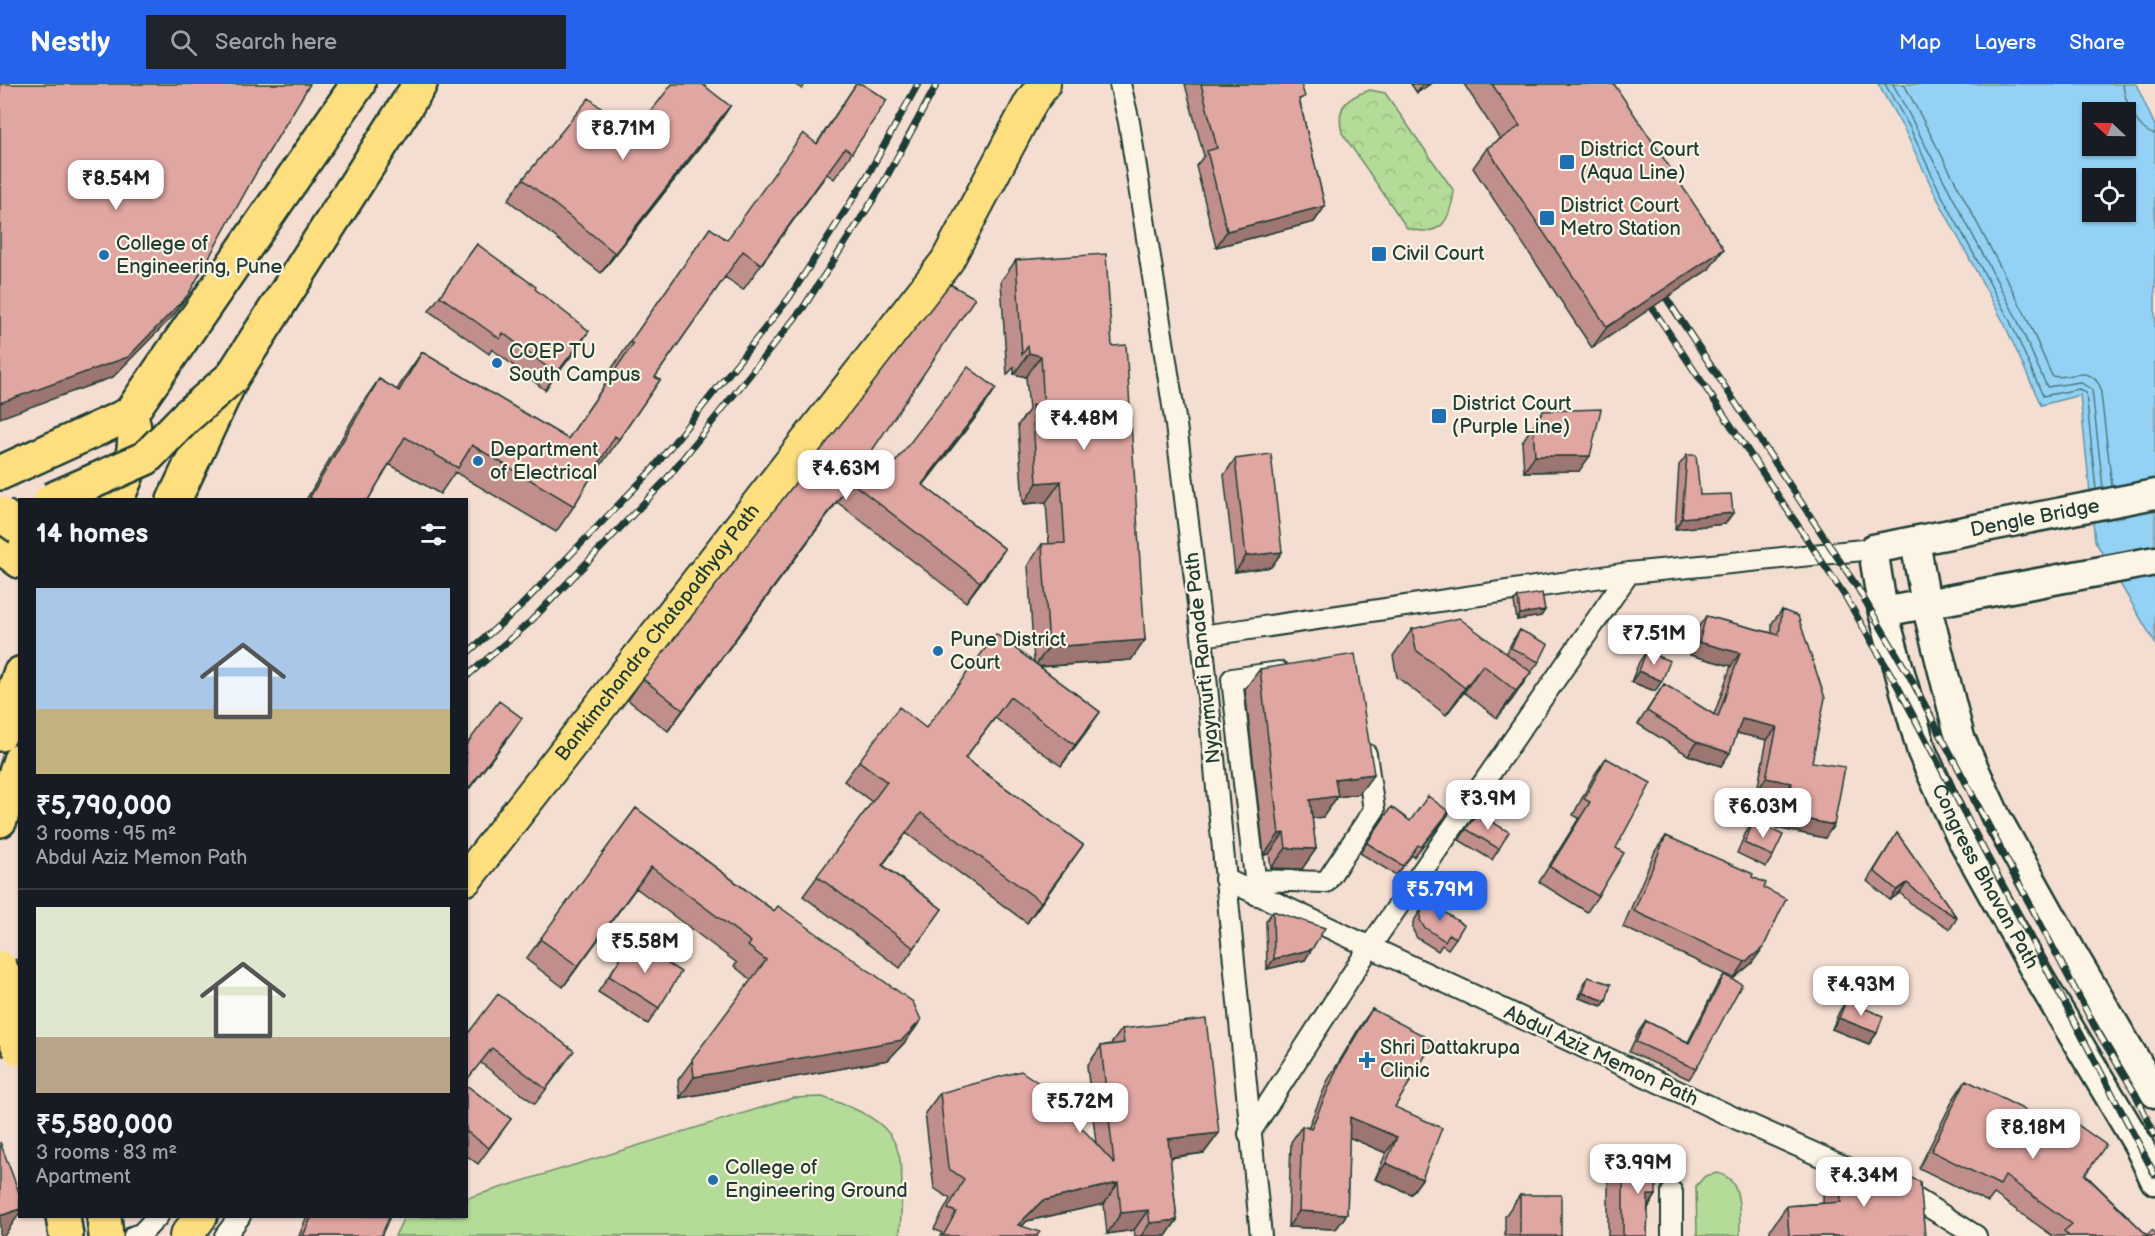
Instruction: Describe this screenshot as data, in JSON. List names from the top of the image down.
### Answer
{
  "streets": {
    "main road": ["Dengle Bridge", "Bankimchandra Chatopadhyay Path", "Congress Bhavan Path"],
    "street": ["Nyaymurti Ranade Path", "Abdul Aziz Memon Path"]
  },
  "crossings": [
    ["Dengle Bridge", "Congress Bhavan Path"],
    ["Nyaymurti Ranade Path", "Abdul Aziz Memon Path"]
  ],
  "places": {
    "transit": [
      "District Court (Aqua Line)",
      "District Court Metro Station",
      "Civil Court",
      "District Court (Purple Line)"
    ],
    "other": [
      "College of Engineering, Pune",
      "COEP TU South Campus",
      "Department of Electrical",
      "Pune District Court",
      "College of Engineering Ground"
    ],
    "health": ["Shri Dattakrupa Clinic"]
  },
  "north": "left",
  "page": {
    "header": "Nestly",
    "search": "Search here",
    "nav": ["Map", "Layers", "Share"],
    "price": [
      "₹8.71M",
      "₹8.54M",
      "₹4.48M",
      "₹4.63M",
      "₹7.51M",
      "₹3.9M",
      "₹6.03M",
      "₹5.79M",
      "₹5.58M",
      "₹4.93M",
      "₹5.72M",
      "₹8.18M",
      "₹3.99M",
      "₹4.34M"
    ],
    "heading": "14 homes",
    "list": [
      {
        "name": "₹5,790,000",
        "note": "3 rooms · 95 m² · Abdul Aziz Memon Path"
      },
      {
        "name": "₹5,580,000",
        "note": "3 rooms · 83 m² · Apartment"
      }
    ]
  }
}
